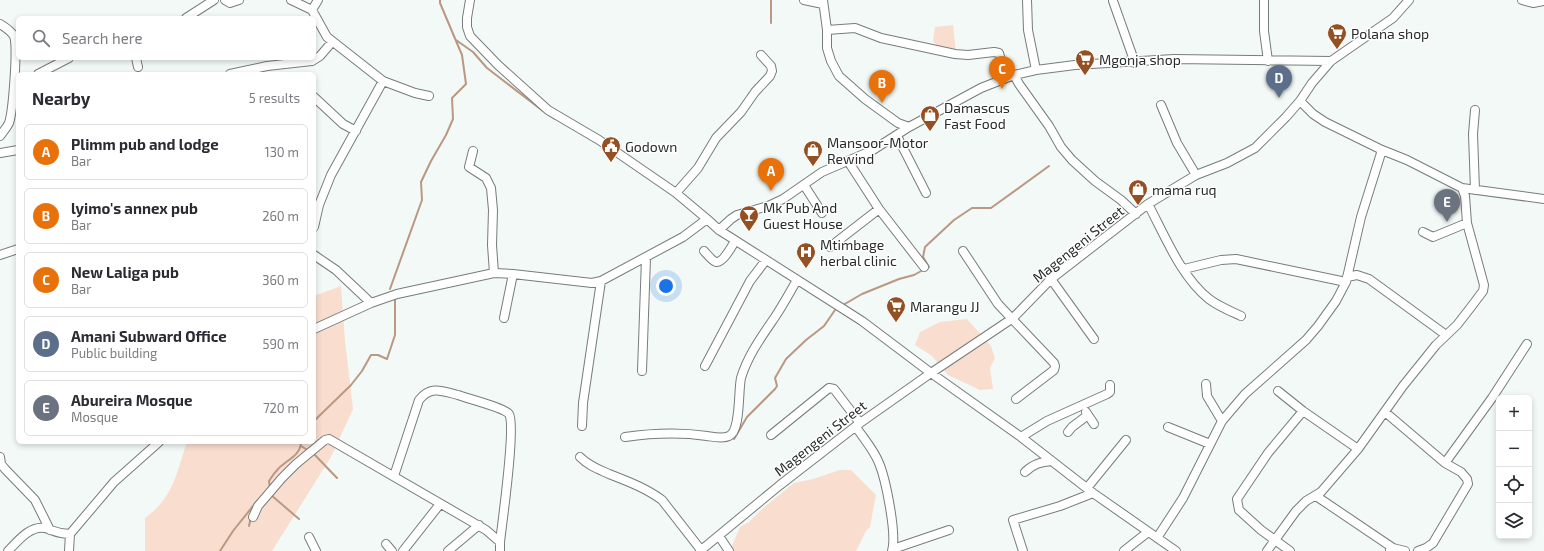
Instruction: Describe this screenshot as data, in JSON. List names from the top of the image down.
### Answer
{
  "streets": {
    "street": ["Magengeni Street"]
  },
  "places": {
    "supermarket": ["Polana shop", "Mgonja shop", "Marangu JJ"],
    "shop": ["Damascus Fast Food", "Mansoor-Motor Rewind", "mama ruq"],
    "public building": ["Godown"],
    "bar": ["Mk Pub And Guest House"],
    "hospital": ["Mtimbage herbal clinic"]
  },
  "page": {
    "search": "Search here",
    "pins": [
      "C",
      "D",
      "B",
      "A",
      "E"
    ],
    "heading": ["Nearby", "5 results"],
    "list": [
      {
        "mark": "A",
        "name": "Plimm pub and lodge",
        "note": "Bar",
        "value": "130 m"
      },
      {
        "mark": "B",
        "name": "lyimo's annex pub",
        "note": "Bar",
        "value": "260 m"
      },
      {
        "mark": "C",
        "name": "New Laliga pub",
        "note": "Bar",
        "value": "360 m"
      },
      {
        "mark": "D",
        "name": "Amani Subward Office",
        "note": "Public building",
        "value": "590 m"
      },
      {
        "mark": "E",
        "name": "Abureira Mosque",
        "note": "Mosque",
        "value": "720 m"
      }
    ],
    "map_buttons": ["+", "−"]
  }
}
